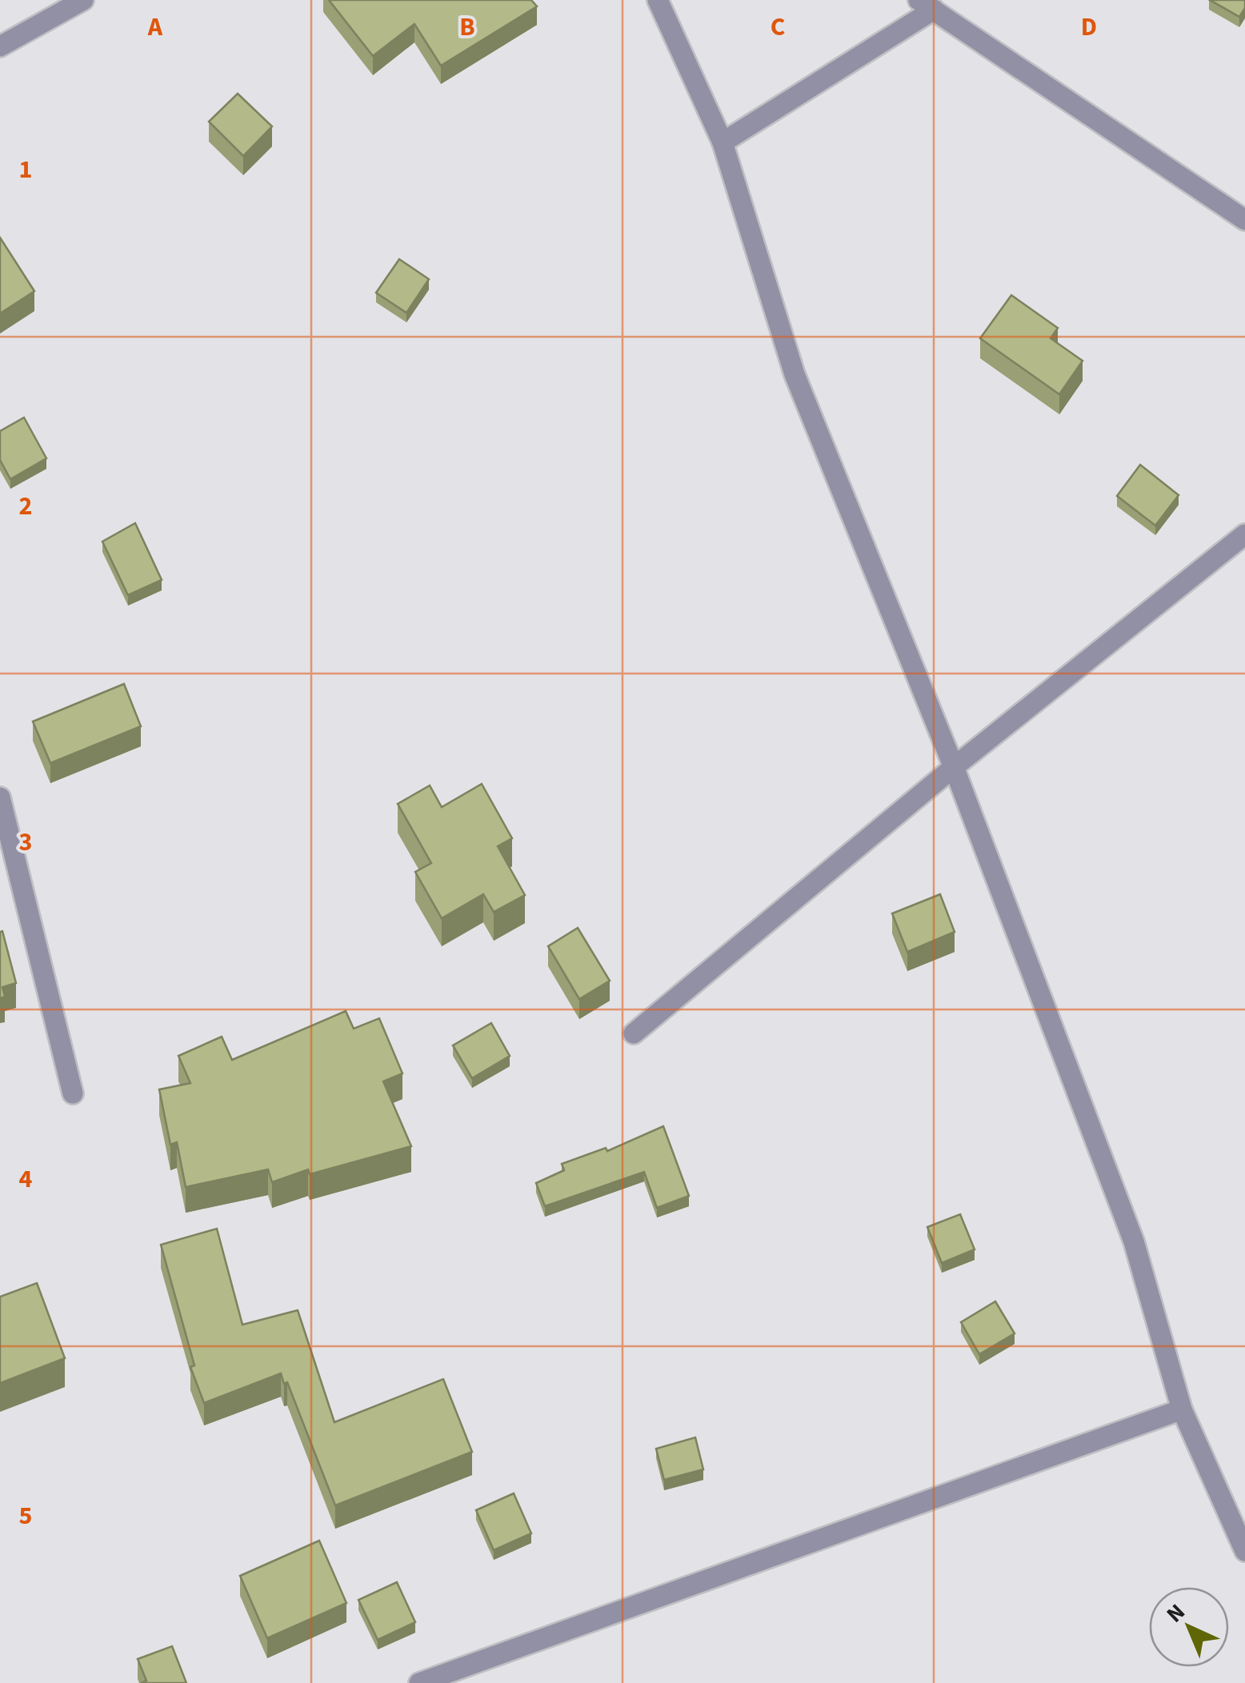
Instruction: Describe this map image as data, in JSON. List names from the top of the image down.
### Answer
{
  "north": "top left",
  "grid": {
    "columns": [
      "A",
      "B",
      "C",
      "D"
    ],
    "rows": [
      "1",
      "2",
      "3",
      "4",
      "5"
    ]
  }
}
